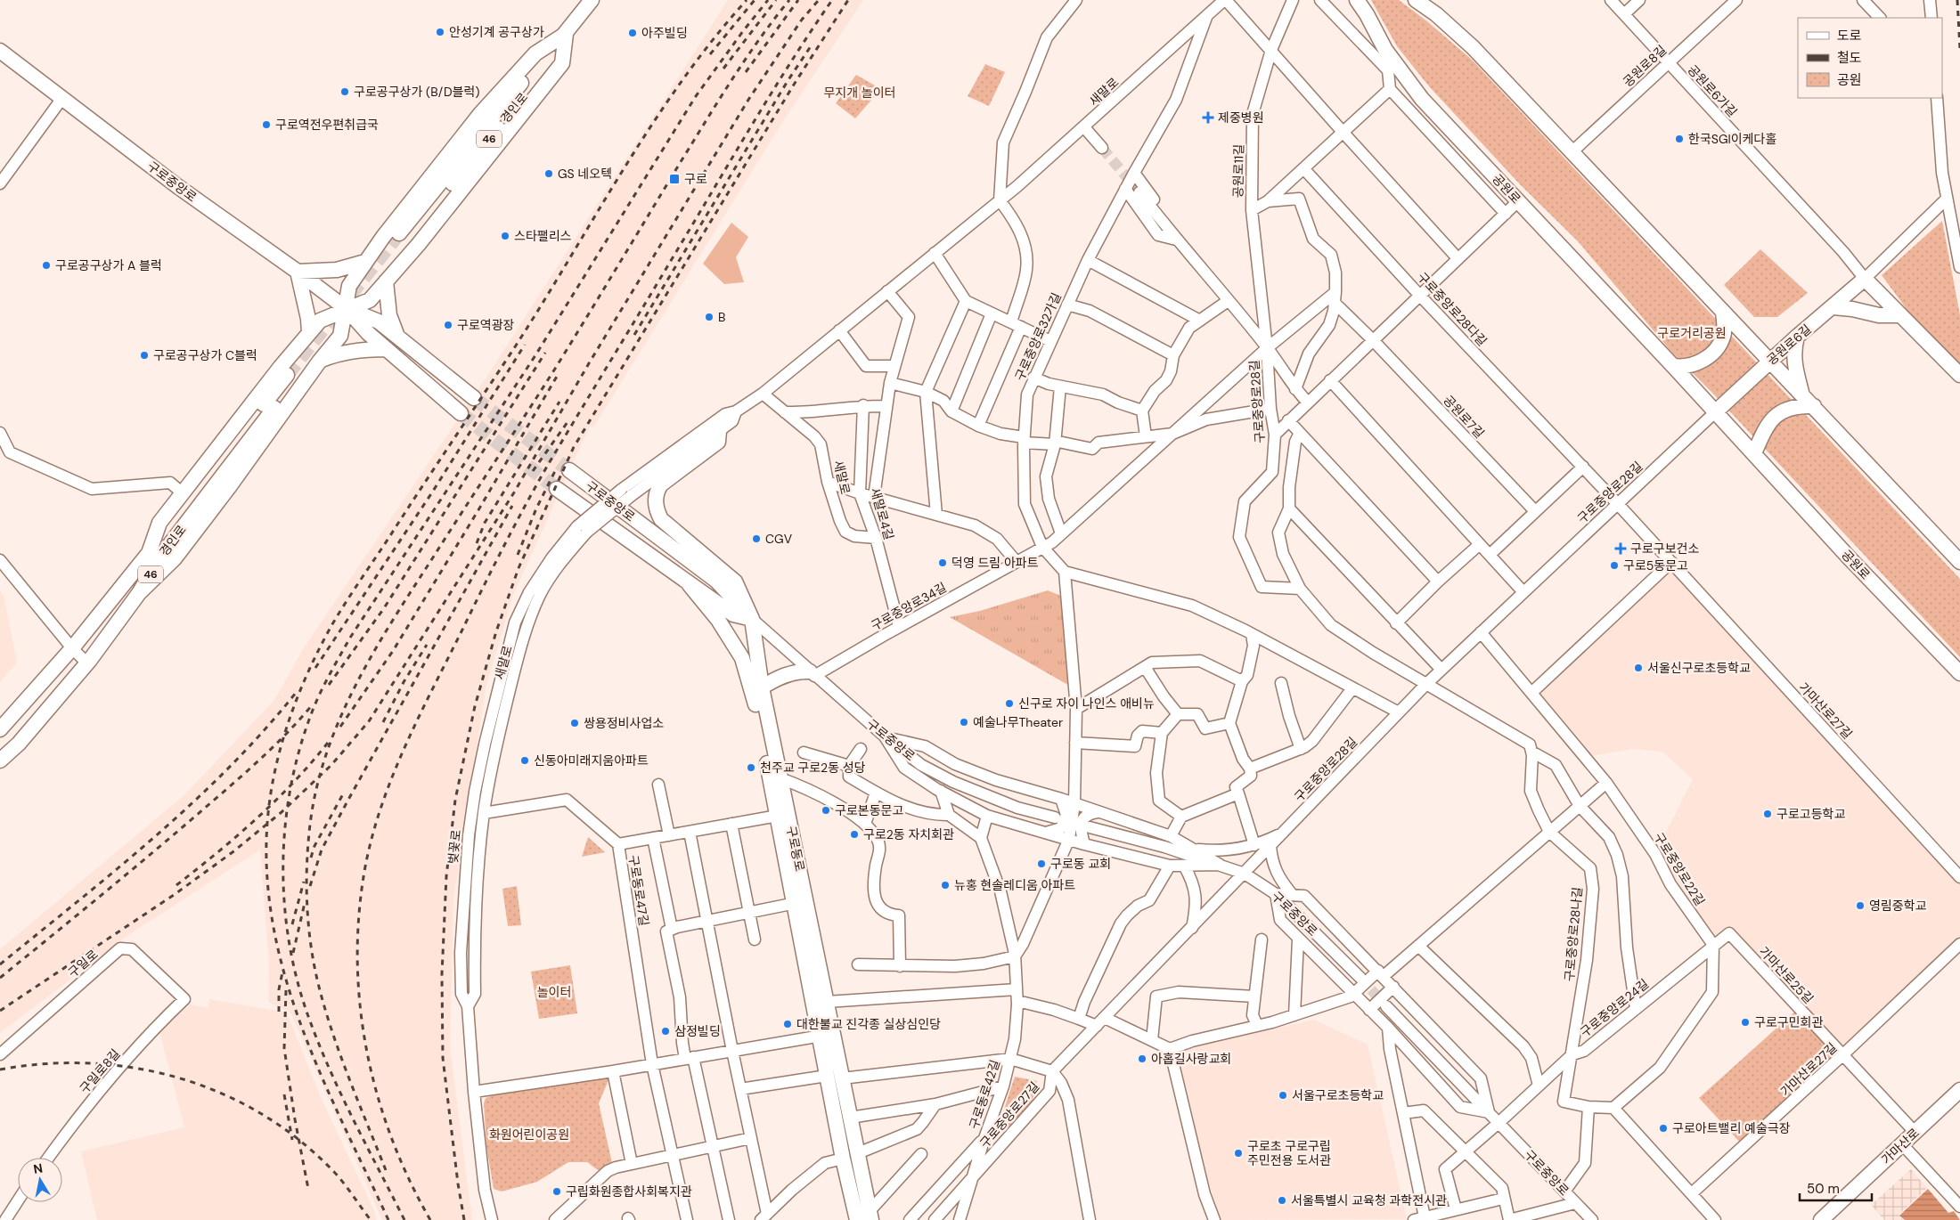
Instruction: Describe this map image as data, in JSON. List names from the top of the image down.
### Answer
{
  "streets": {
    "main road": [
      "경인로",
      "46",
      "구로중앙로",
      "공원로",
      "공원로6길",
      "구로동로",
      "가마산로"
    ],
    "street": [
      "공원로8길",
      "공원로6가길",
      "새말로",
      "공원로11길",
      "구로중앙로28다길",
      "구로중앙로32가길",
      "구로중앙로28길",
      "공원로7길",
      "새말로4길",
      "구로중앙로34길",
      "가마산로27길",
      "벚꽃로",
      "구로중앙로22길",
      "구로동로47길",
      "구로중앙로28나길",
      "구일로",
      "가마산로25길",
      "구로중앙로24길",
      "구일로8길",
      "구로동로42길",
      "구로중앙로27길"
    ]
  },
  "crossings": [
    ["공원로8길", "공원로6가길"],
    ["공원로6가길", "공원로6길"],
    ["새말로", "구로중앙로32가길"],
    ["새말로", "새말로4길"],
    ["새말로", "벚꽃로"],
    ["새말로", "구로동로"],
    ["새말로", "구로동로47길"],
    ["공원로11길", "구로중앙로28길"],
    ["공원로11길", "구로중앙로34길"],
    ["구로중앙로", "구로중앙로28길"],
    ["구로중앙로", "구로중앙로34길"],
    ["구로중앙로", "구로동로"],
    ["구로중앙로", "구로중앙로24길"],
    ["공원로", "공원로6길"],
    ["공원로", "구로중앙로28길"],
    ["구로중앙로28다길", "구로중앙로28길"],
    ["구로중앙로28다길", "가마산로27길"],
    ["구로중앙로32가길", "구로중앙로34길"],
    ["공원로6길", "구로중앙로28길"],
    ["구로중앙로28길", "구로중앙로34길"],
    ["구로중앙로28길", "가마산로27길"],
    ["구로중앙로28길", "구로중앙로22길"],
    ["공원로7길", "구로중앙로34길"],
    ["새말로4길", "구로중앙로34길"],
    ["가마산로27길", "가마산로25길"],
    ["구로중앙로22길", "구로중앙로24길"],
    ["구로중앙로28나길", "구로중앙로24길"],
    ["구일로", "구일로8길"],
    ["가마산로25길", "구로중앙로24길"],
    ["가마산로25길", "가마산로"],
    ["구로동로42길", "구로중앙로27길"]
  ],
  "parks": [
    "무지개 놀이터",
    "구로거리공원",
    "놀이터",
    "화원어린이공원"
  ],
  "places": {
    "other": [
      "안성기계 공구상가",
      "아주빌딩",
      "구로공구상가 (B/D블럭)",
      "구로역전우편취급국",
      "한국SGI이케다홀",
      "GS 네오텍",
      "스타팰리스",
      "구로공구상가 A 블럭",
      "B",
      "구로역광장",
      "구로공구상가 C블럭",
      "CGV",
      "덕영 드림 아파트",
      "구로5동문고",
      "서울신구로초등학교",
      "신구로 자이 나인스 애비뉴",
      "예술나무Theater",
      "쌍용정비사업소",
      "신동아미래지움아파트",
      "천주교 구로2동 성당",
      "구로본동문고",
      "구로고등학교",
      "구로2동 자치회관",
      "구로동 교회",
      "뉴홍 현솔레디움 아파트",
      "영림중학교",
      "구로구민회관",
      "대한불교 진각종 실상심인당",
      "삼정빌딩",
      "아홉길사랑교회",
      "서울구로초등학교",
      "구로아트밸리 예술극장",
      "구로초 구로구립 주민전용 도서관",
      "구립화원종합사회복지관",
      "서울특별시 교육청 과학전시관"
    ],
    "health": ["제중병원", "구로구보건소"],
    "transit": ["구로"]
  },
  "legend": ["도로", "철도", "공원"],
  "scale_bar": "50 m",
  "north": "top"
}
